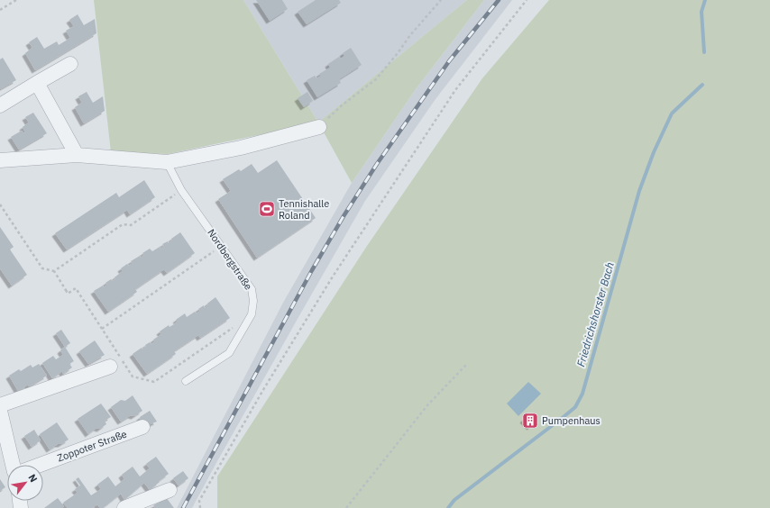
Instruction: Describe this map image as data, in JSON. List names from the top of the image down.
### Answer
{
  "streets": {
    "street": ["Zoppoter Straße"],
    "lane": ["Nordbergstraße"]
  },
  "water": ["Friedrichshorster Bach"],
  "places": {
    "sports": ["Tennishalle Roland"],
    "building": ["Pumpenhaus"]
  },
  "north": "top right"
}
